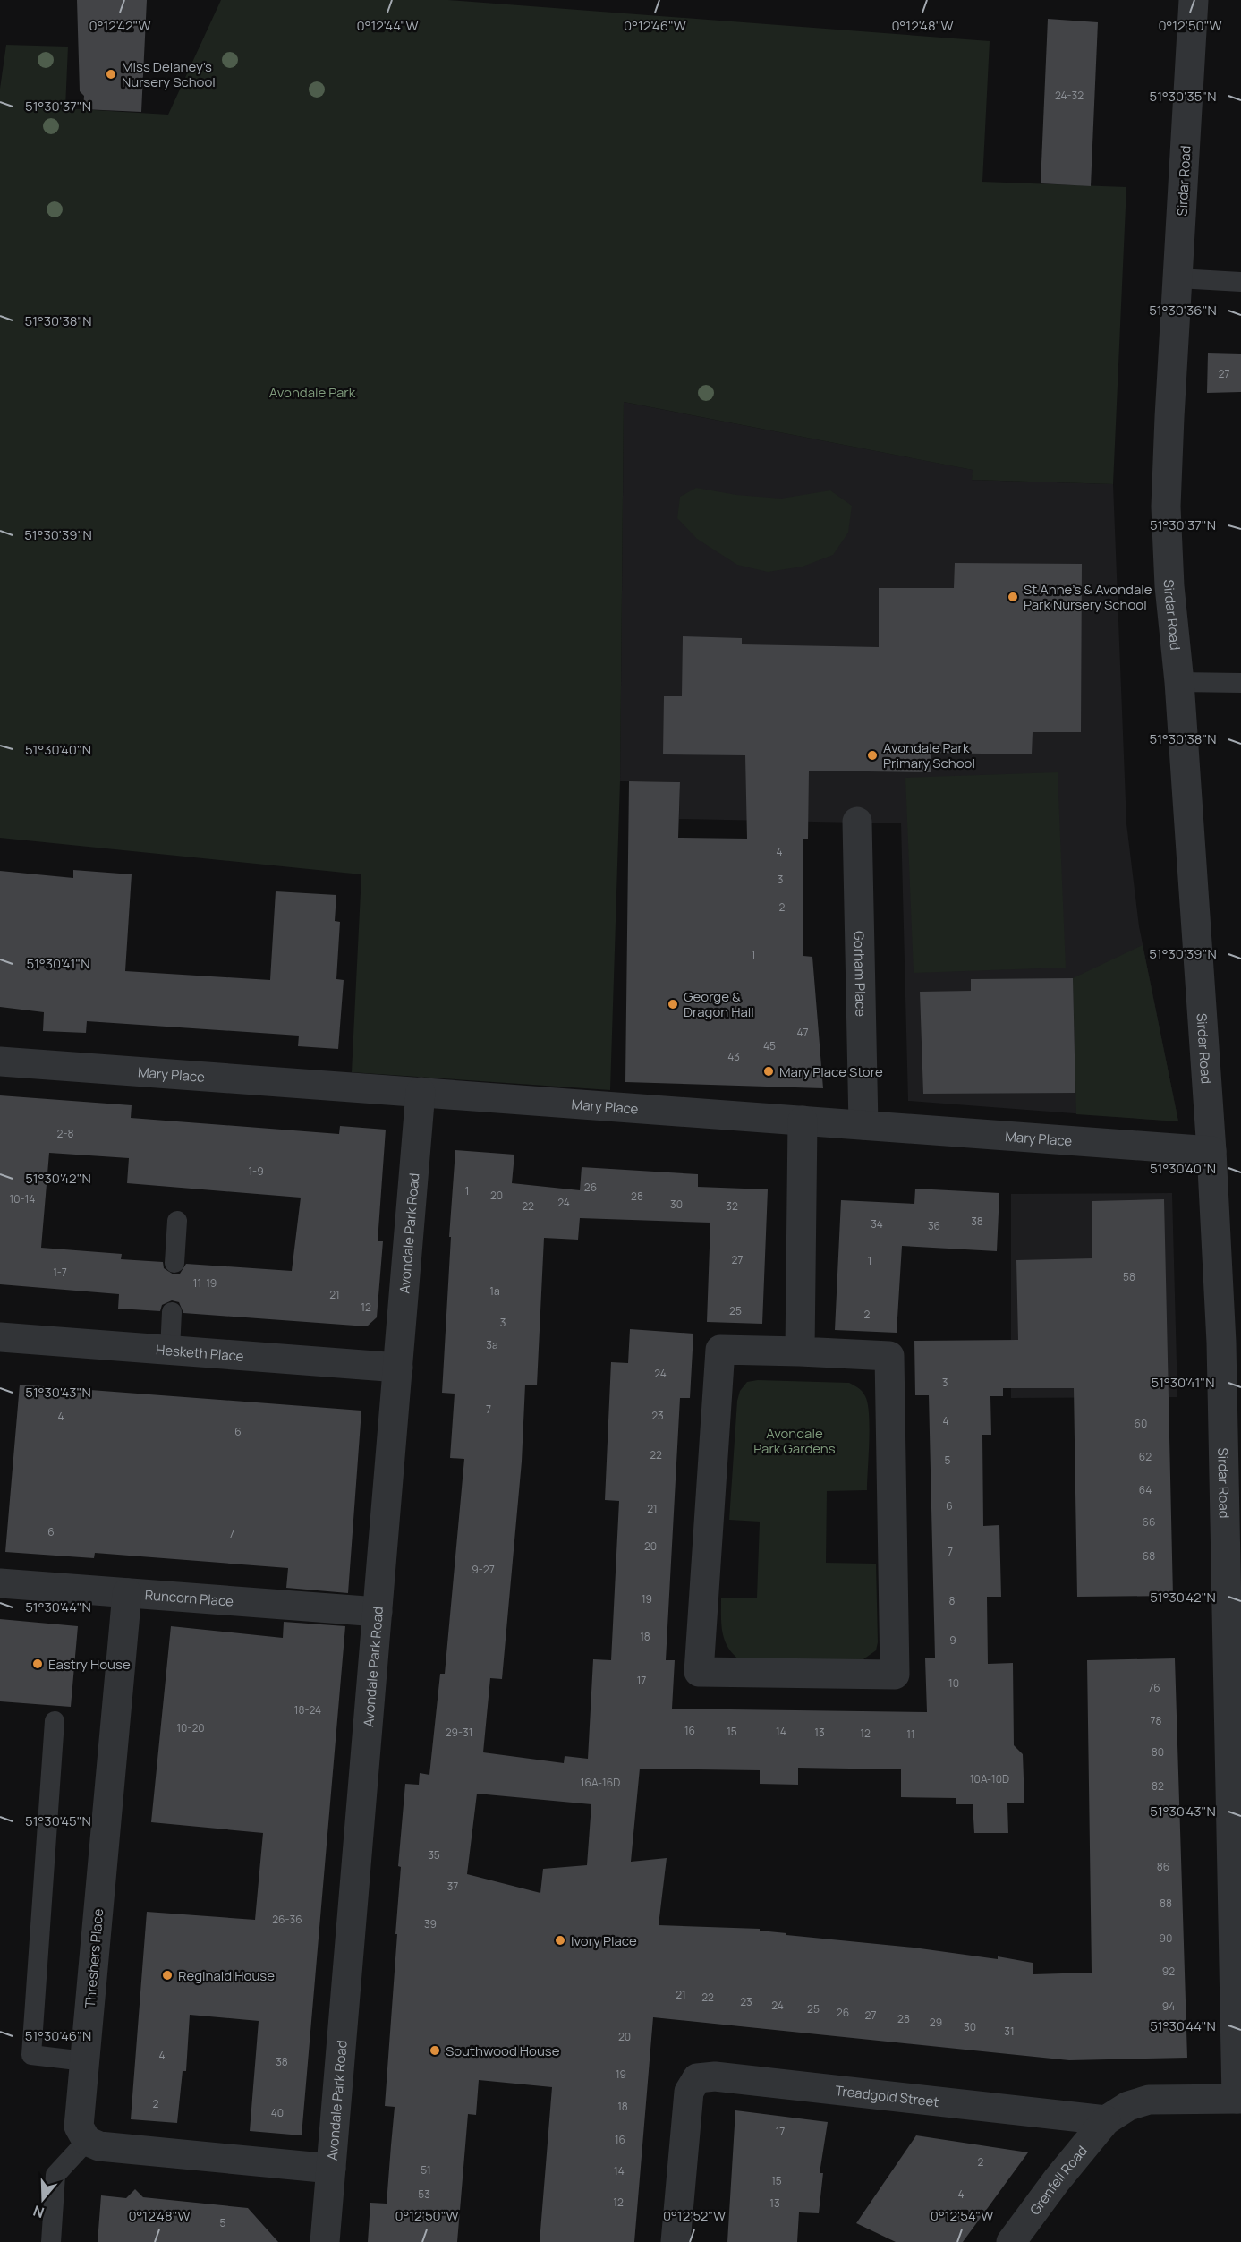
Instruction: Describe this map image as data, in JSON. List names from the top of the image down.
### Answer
{
  "streets": {
    "street": [
      "Sirdar Road",
      "Gorham Place",
      "Mary Place",
      "Avondale Park Road",
      "Hesketh Place",
      "Runcorn Place",
      "Threshers Place",
      "Treadgold Street",
      "Grenfell Road"
    ]
  },
  "crossings": [
    ["Sirdar Road", "Mary Place"],
    ["Gorham Place", "Mary Place"],
    ["Mary Place", "Avondale Park Road"],
    ["Avondale Park Road", "Hesketh Place"],
    ["Avondale Park Road", "Runcorn Place"],
    ["Runcorn Place", "Threshers Place"],
    ["Treadgold Street", "Grenfell Road"]
  ],
  "parks": ["Avondale Park", "Avondale Park Gardens"],
  "places": [
    "Miss Delaney's Nursery School",
    "St Anne's & Avondale Park Nursery School",
    "Avondale Park Primary School",
    "George & Dragon Hall",
    "Mary Place Store",
    "Eastry House",
    "Ivory Place",
    "Reginald House",
    "Southwood House"
  ],
  "house_numbers": [
    "24-32",
    "27",
    "4",
    "3",
    "2",
    "1",
    "47",
    "45",
    "43",
    "2-8",
    "1-9",
    "26",
    "1",
    "20",
    "28",
    "10-14",
    "24",
    "30",
    "22",
    "32",
    "38",
    "34",
    "36",
    "27",
    "1",
    "1-7",
    "58",
    "11-19",
    "1a",
    "21",
    "12",
    "25",
    "2",
    "3",
    "3a",
    "24",
    "3",
    "7",
    "23",
    "4",
    "4",
    "60",
    "6",
    "22",
    "62",
    "5",
    "64",
    "6",
    "21",
    "66",
    "6",
    "7",
    "20",
    "7",
    "68",
    "9-27",
    "19",
    "8",
    "18",
    "9",
    "17",
    "10",
    "76",
    "18-24",
    "78",
    "10-20",
    "16",
    "15",
    "14",
    "29-31",
    "13",
    "12",
    "11",
    "80",
    "10A-10D",
    "16A-16D",
    "82",
    "35",
    "86",
    "37",
    "88",
    "26-36",
    "39",
    "90",
    "92",
    "21",
    "22",
    "23",
    "24",
    "94",
    "25",
    "26",
    "27",
    "28",
    "29",
    "30",
    "31",
    "20",
    "4",
    "38",
    "19",
    "2",
    "18",
    "40",
    "17",
    "16",
    "2",
    "51",
    "14",
    "15",
    "53",
    "4",
    "12",
    "13",
    "5"
  ],
  "north": "bottom",
  "coordinates": [
    "0°12'46\"W",
    "0°12'48\"W",
    "0°12'50\"W",
    "0°12'42\"W",
    "0°12'44\"W",
    "51°30'35\"N",
    "51°30'37\"N",
    "51°30'36\"N",
    "51°30'38\"N",
    "51°30'39\"N",
    "51°30'40\"N",
    "51°30'41\"N",
    "51°30'42\"N",
    "51°30'43\"N",
    "51°30'44\"N",
    "51°30'45\"N",
    "51°30'46\"N",
    "0°12'52\"W",
    "0°12'54\"W"
  ]
}
